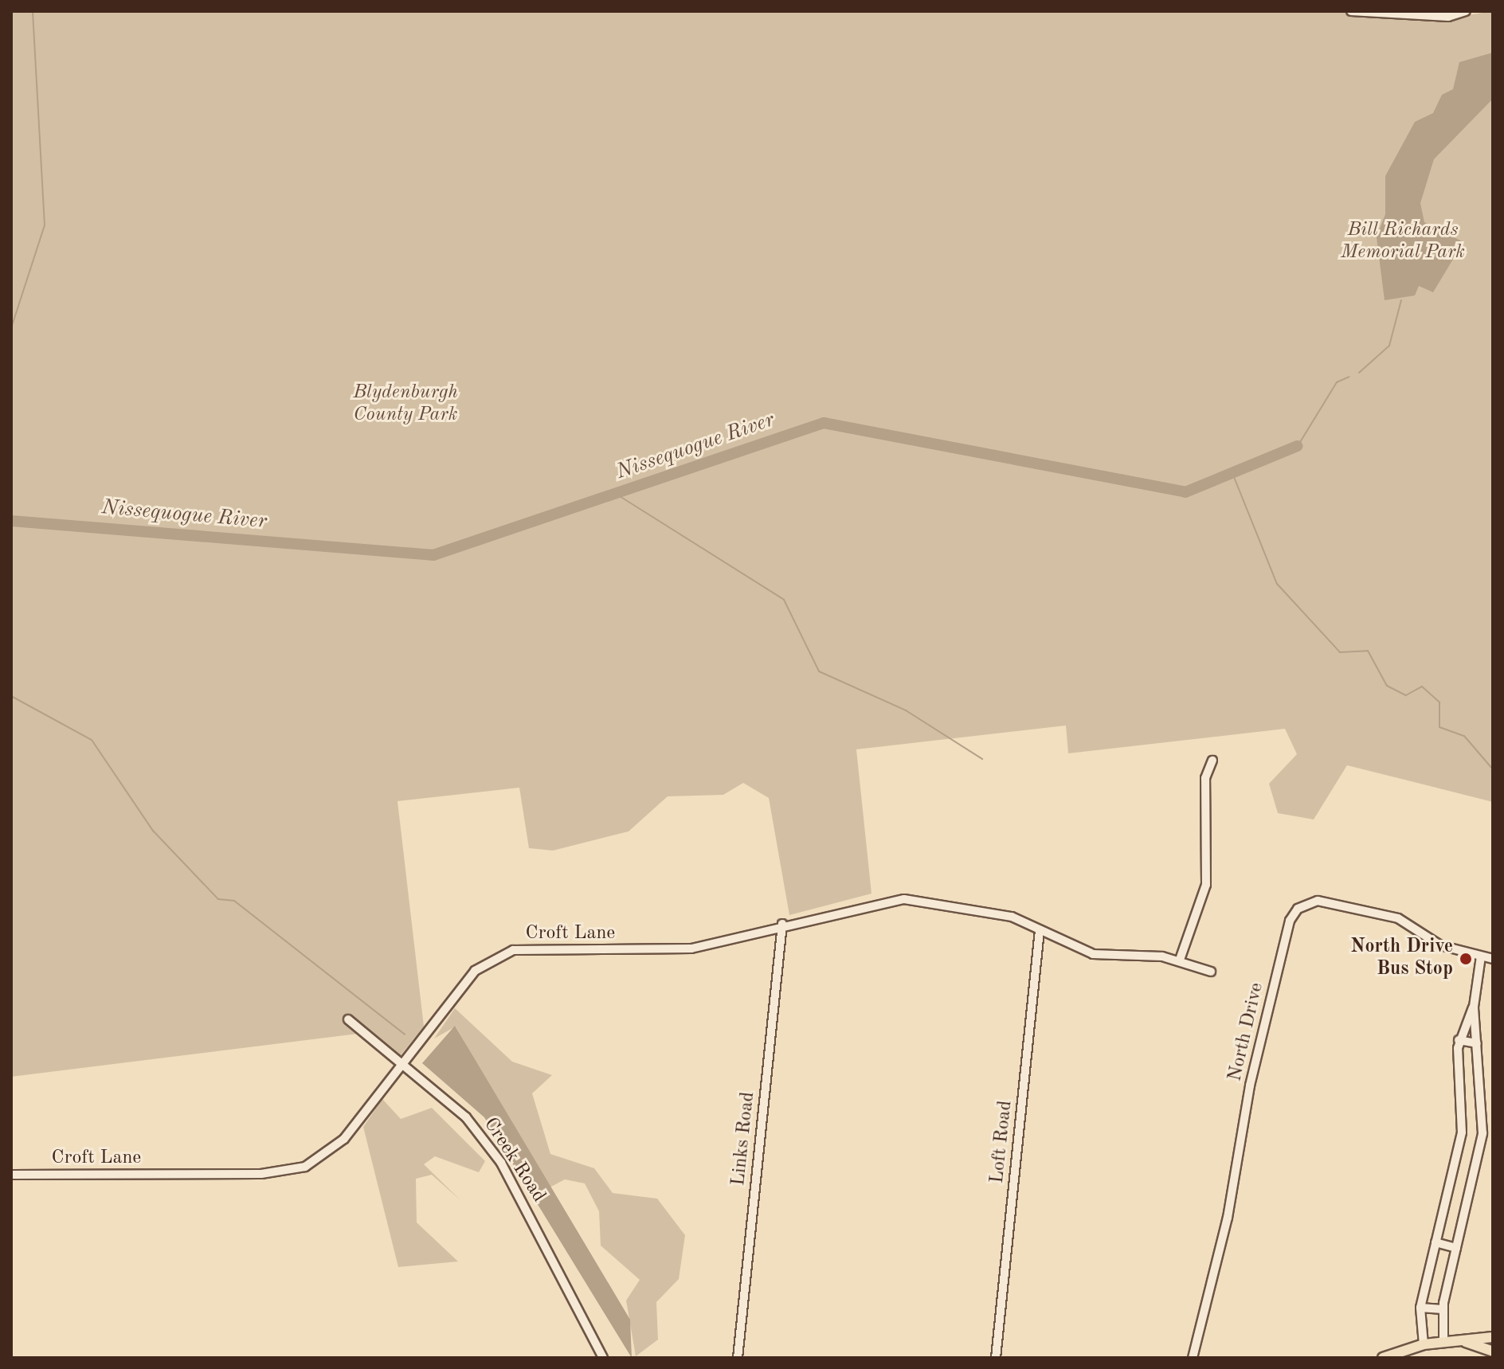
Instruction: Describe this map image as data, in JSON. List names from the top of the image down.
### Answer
{
  "streets": {
    "street": [
      "Croft Lane",
      "North Drive",
      "Links Road",
      "Loft Road",
      "Creek Road"
    ]
  },
  "crossings": [
    ["Croft Lane", "Links Road"],
    ["Croft Lane", "Loft Road"],
    ["Croft Lane", "Creek Road"]
  ],
  "water": ["Nissequogue River"],
  "parks": ["Bill Richards Memorial Park", "Blydenburgh County Park"],
  "places": ["North Drive Bus Stop"]
}
